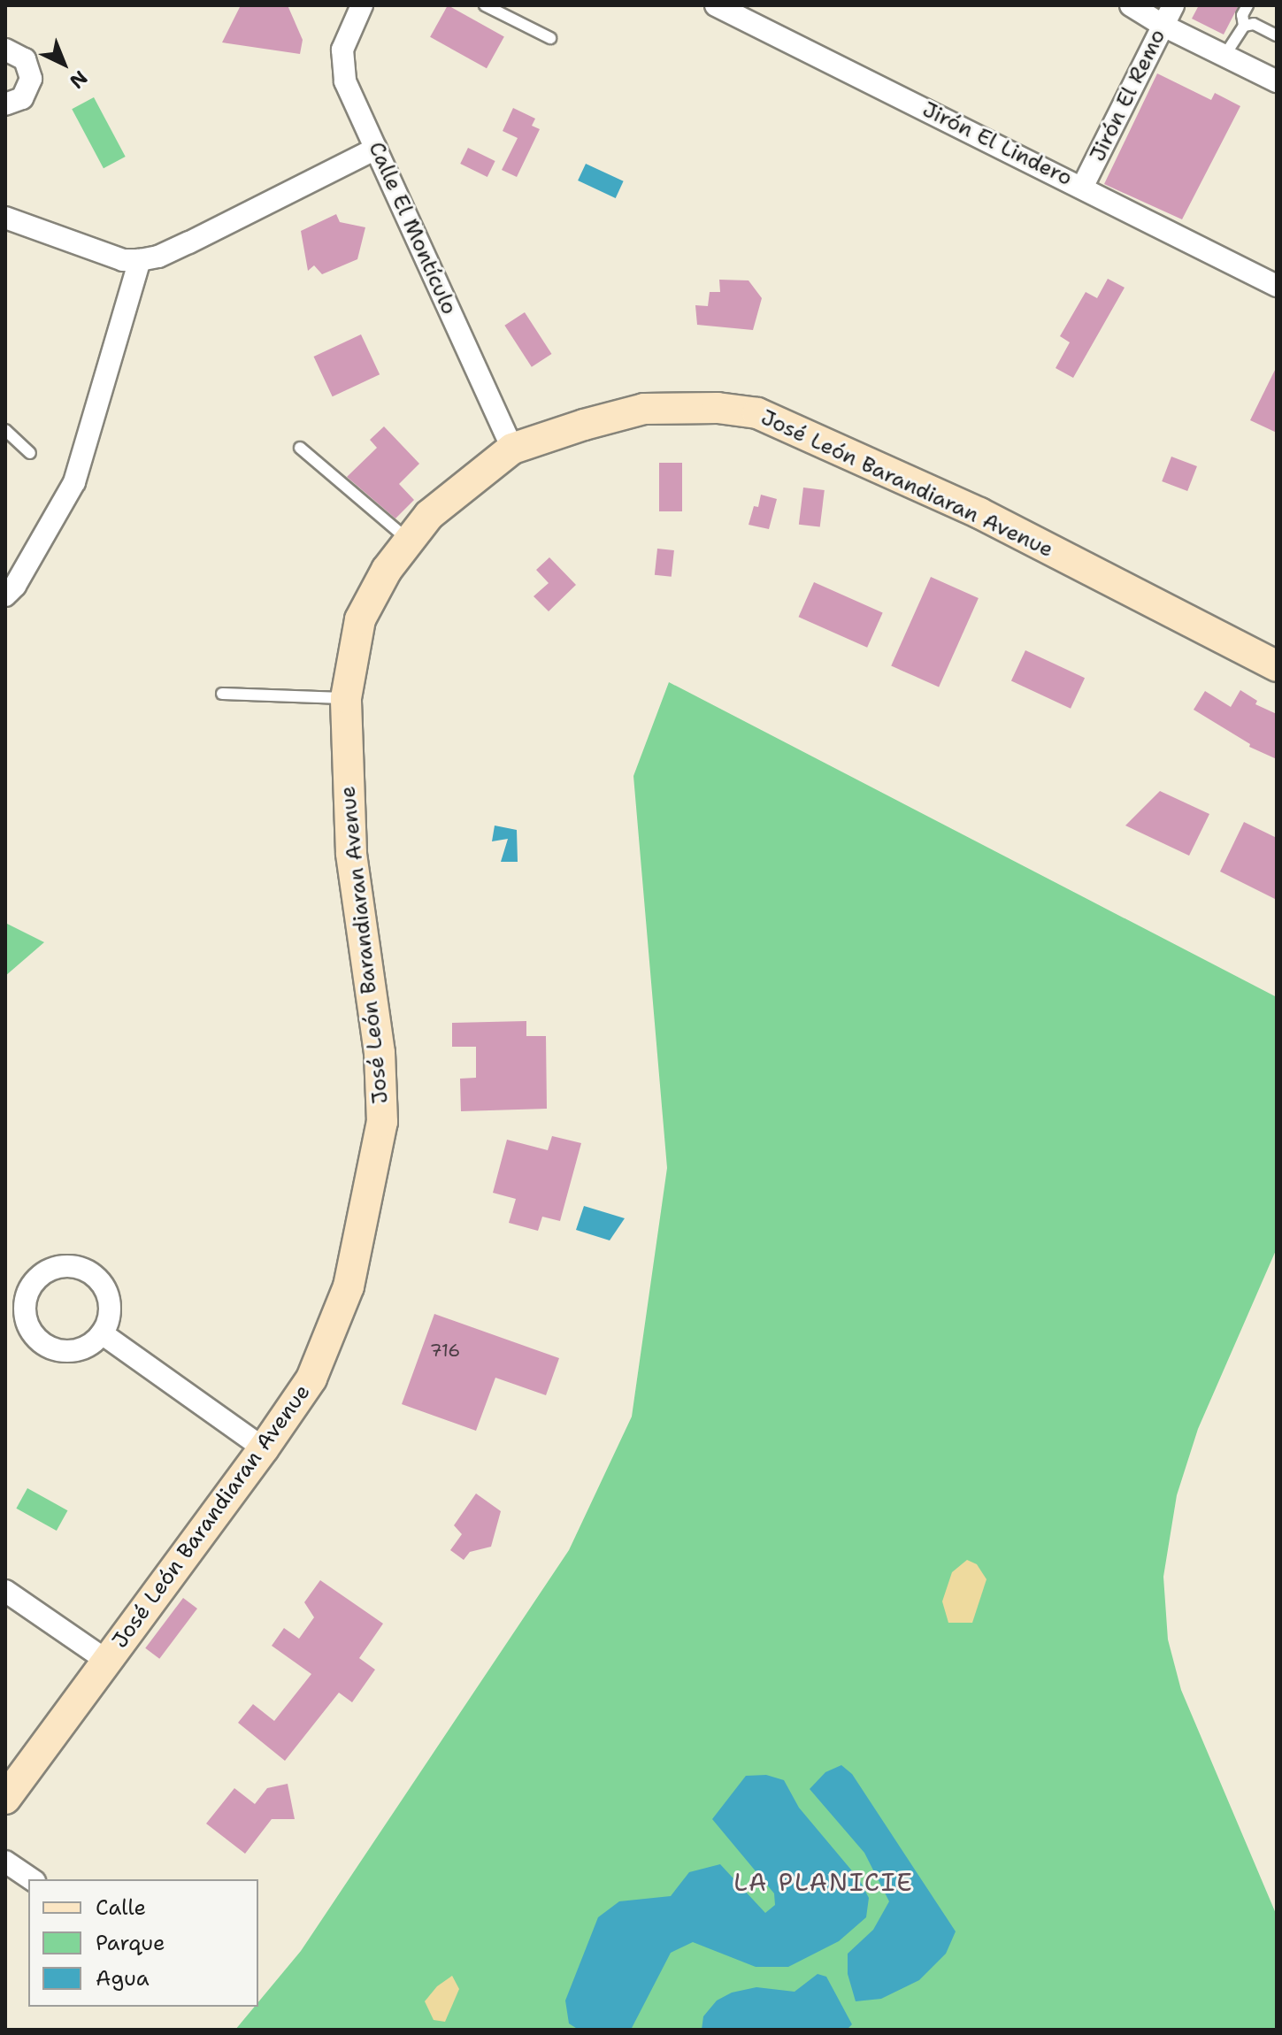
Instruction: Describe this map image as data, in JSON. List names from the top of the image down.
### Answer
{
  "streets": {
    "street": [
      "Jirón El Remo",
      "Jirón El Lindero",
      "Calle El Montículo",
      "José León Barandiaran Avenue"
    ]
  },
  "crossings": [
    ["Jirón El Remo", "Jirón El Lindero"],
    ["Calle El Montículo", "José León Barandiaran Avenue"]
  ],
  "districts": ["LA PLANICIE"],
  "house_numbers": ["716"],
  "legend": ["Calle", "Parque", "Agua"],
  "north": "bottom right"
}
